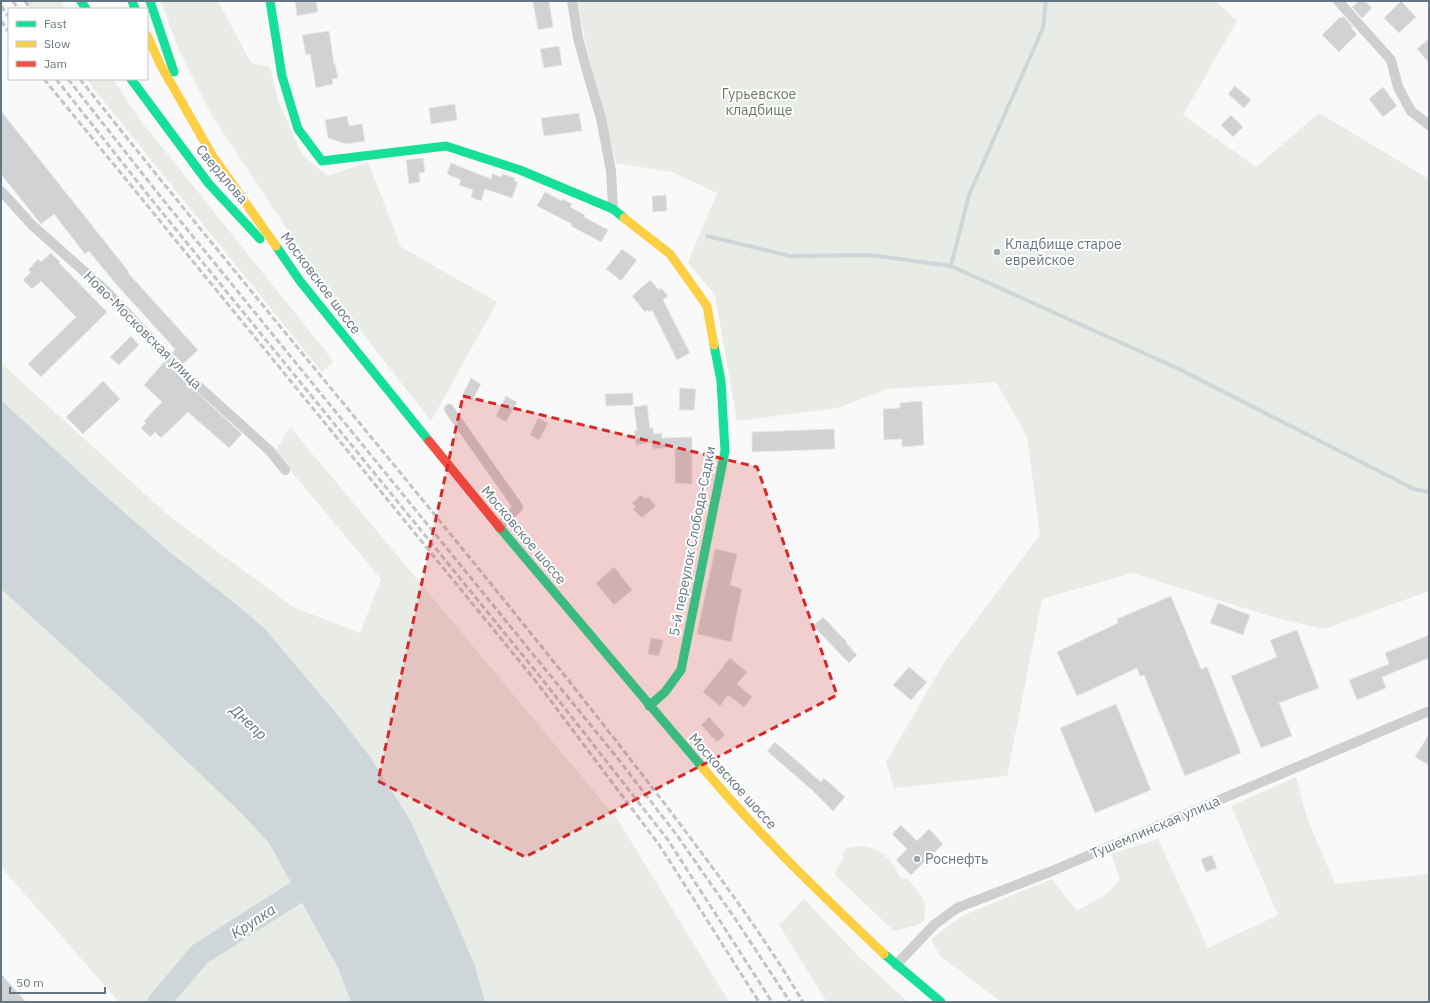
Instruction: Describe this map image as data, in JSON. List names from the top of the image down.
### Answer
{
  "streets": {
    "main road": ["Свердлова", "Московское шоссе", "5-й переулок Слобода-Садки"],
    "street": ["Ново-Московская улица", "Тушемлинская улица"]
  },
  "crossings": [
    ["Свердлова", "Московское шоссе"],
    ["Московское шоссе", "5-й переулок Слобода-Садки"],
    ["Московское шоссе", "Тушемлинская улица"]
  ],
  "water": ["Днепр", "Крупка"],
  "parks": ["Гурьевское кладбище"],
  "places": ["Кладбище старое еврейское", "Роснефть"],
  "legend": ["Fast", "Slow", "Jam"],
  "scale_bar": "50 m"
}
